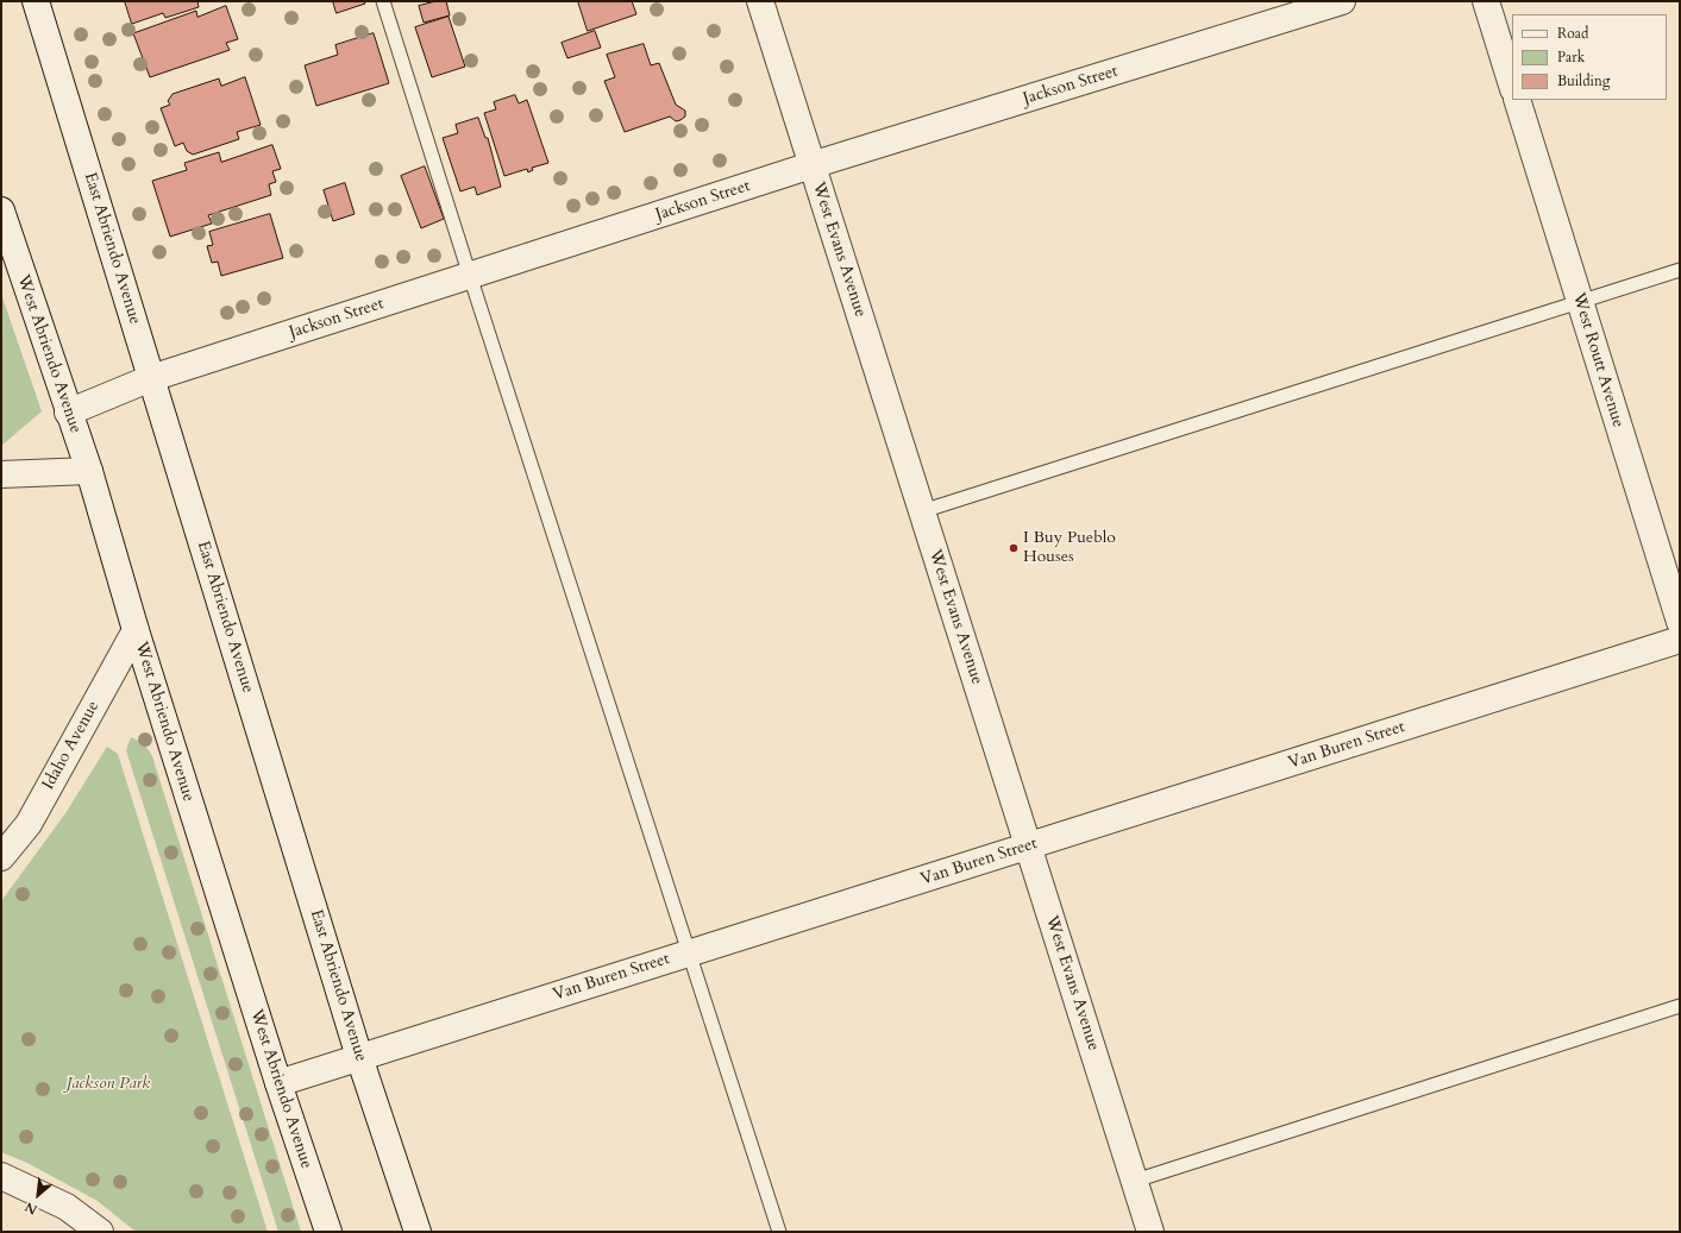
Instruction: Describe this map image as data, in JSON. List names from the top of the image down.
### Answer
{
  "streets": {
    "street": [
      "Jackson Street",
      "East Abriendo Avenue",
      "West Evans Avenue",
      "West Abriendo Avenue",
      "West Routt Avenue",
      "Idaho Avenue",
      "Van Buren Street"
    ]
  },
  "crossings": [
    ["Jackson Street", "East Abriendo Avenue"],
    ["Jackson Street", "West Evans Avenue"],
    ["Jackson Street", "West Abriendo Avenue"],
    ["East Abriendo Avenue", "Van Buren Street"],
    ["West Evans Avenue", "Van Buren Street"],
    ["West Abriendo Avenue", "Idaho Avenue"],
    ["West Abriendo Avenue", "Van Buren Street"]
  ],
  "parks": ["Jackson Park"],
  "places": ["I Buy Pueblo Houses"],
  "legend": ["Road", "Park", "Building"],
  "north": "bottom left"
}
